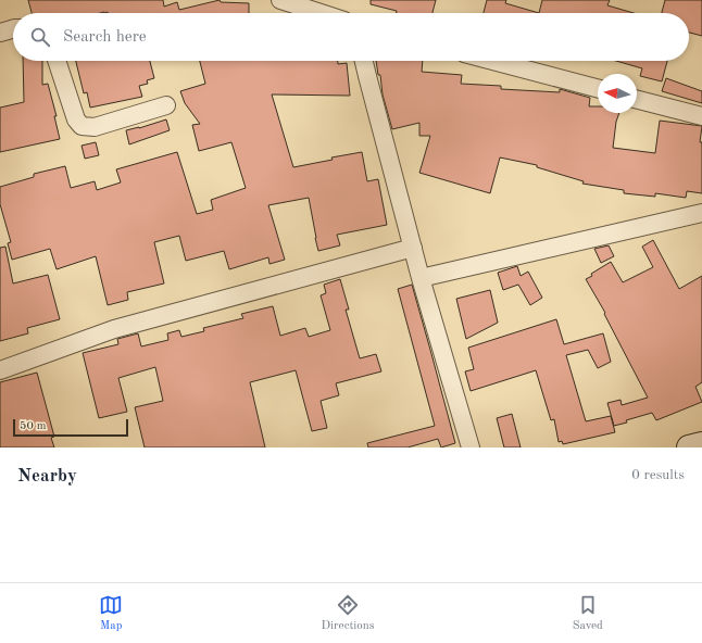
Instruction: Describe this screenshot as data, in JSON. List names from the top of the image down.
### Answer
{
  "scale_bar": "50 m",
  "north": "left",
  "page": {
    "search": "Search here",
    "scale": "50 m",
    "heading": ["Nearby", "0 results"],
    "nav": ["Map", "Directions", "Saved"]
  }
}
